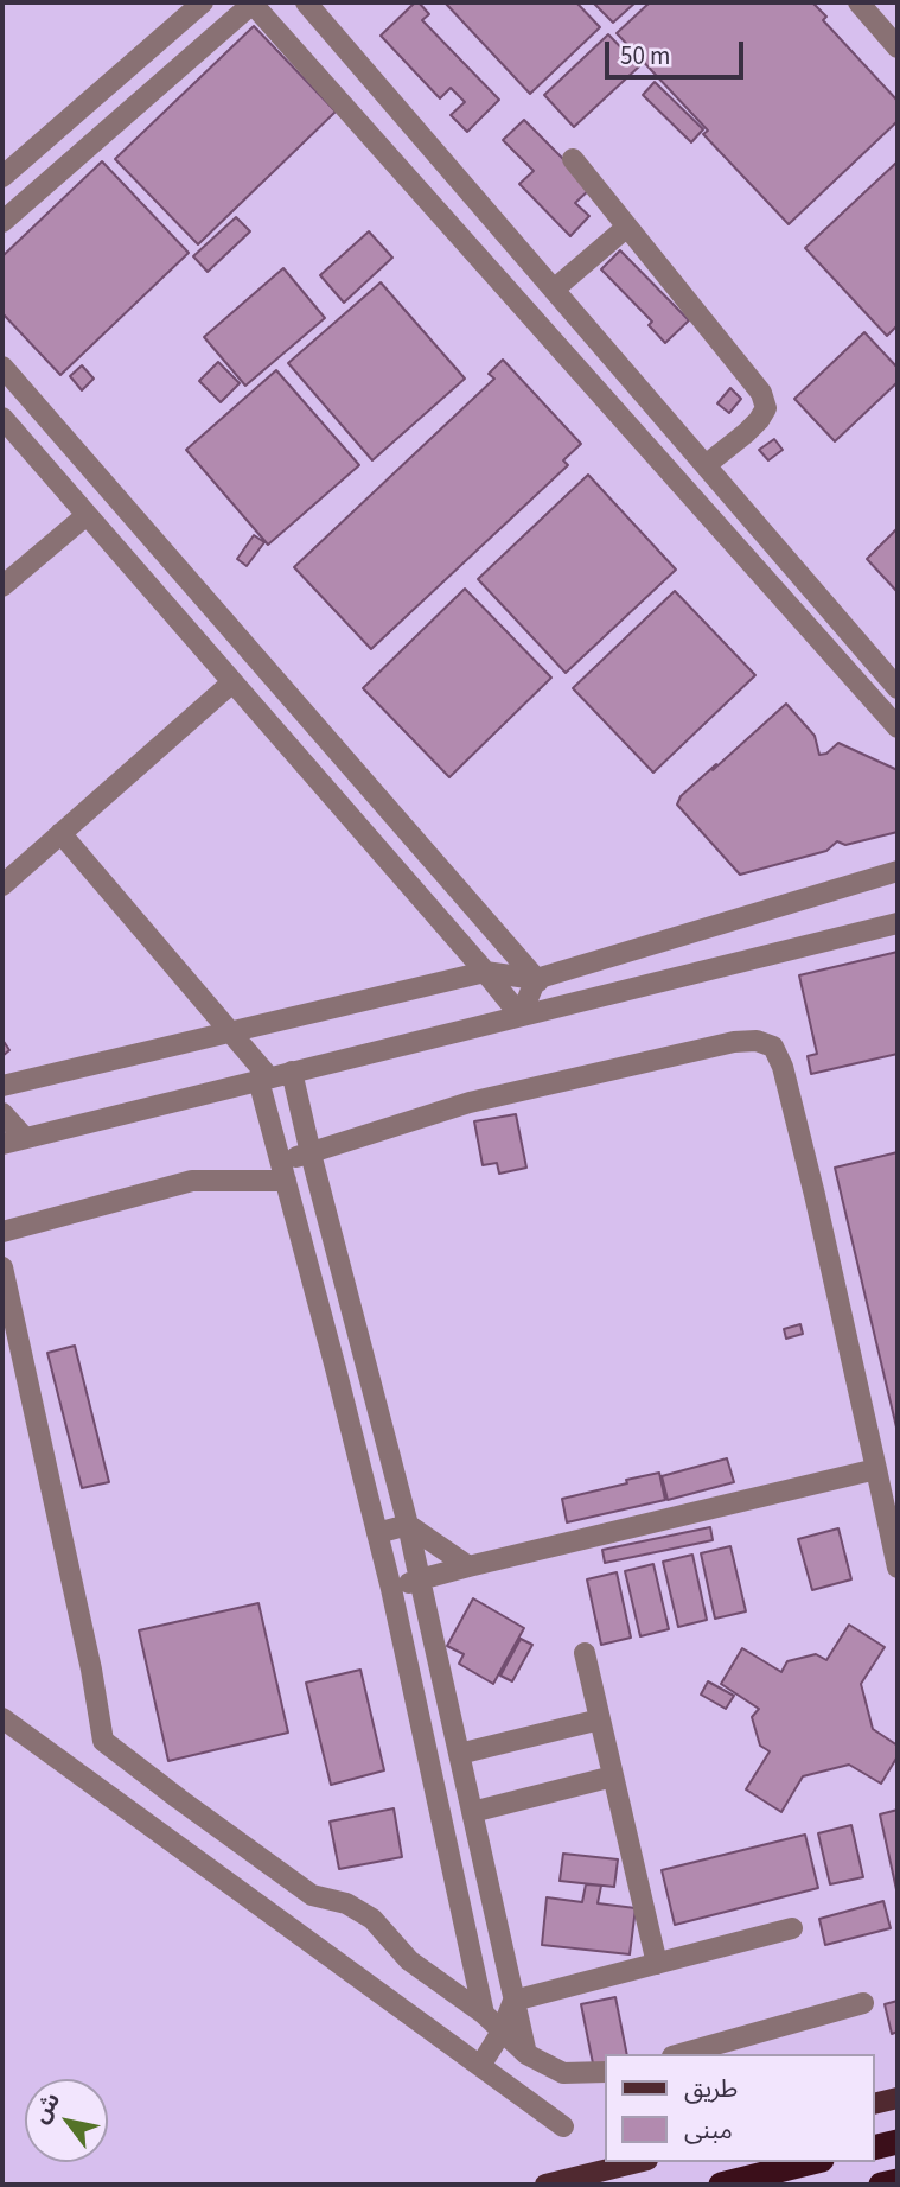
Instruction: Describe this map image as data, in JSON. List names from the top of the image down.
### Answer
{
  "legend": ["طريق", "مبنى"],
  "scale_bar": "50 m",
  "north": "top left"
}
